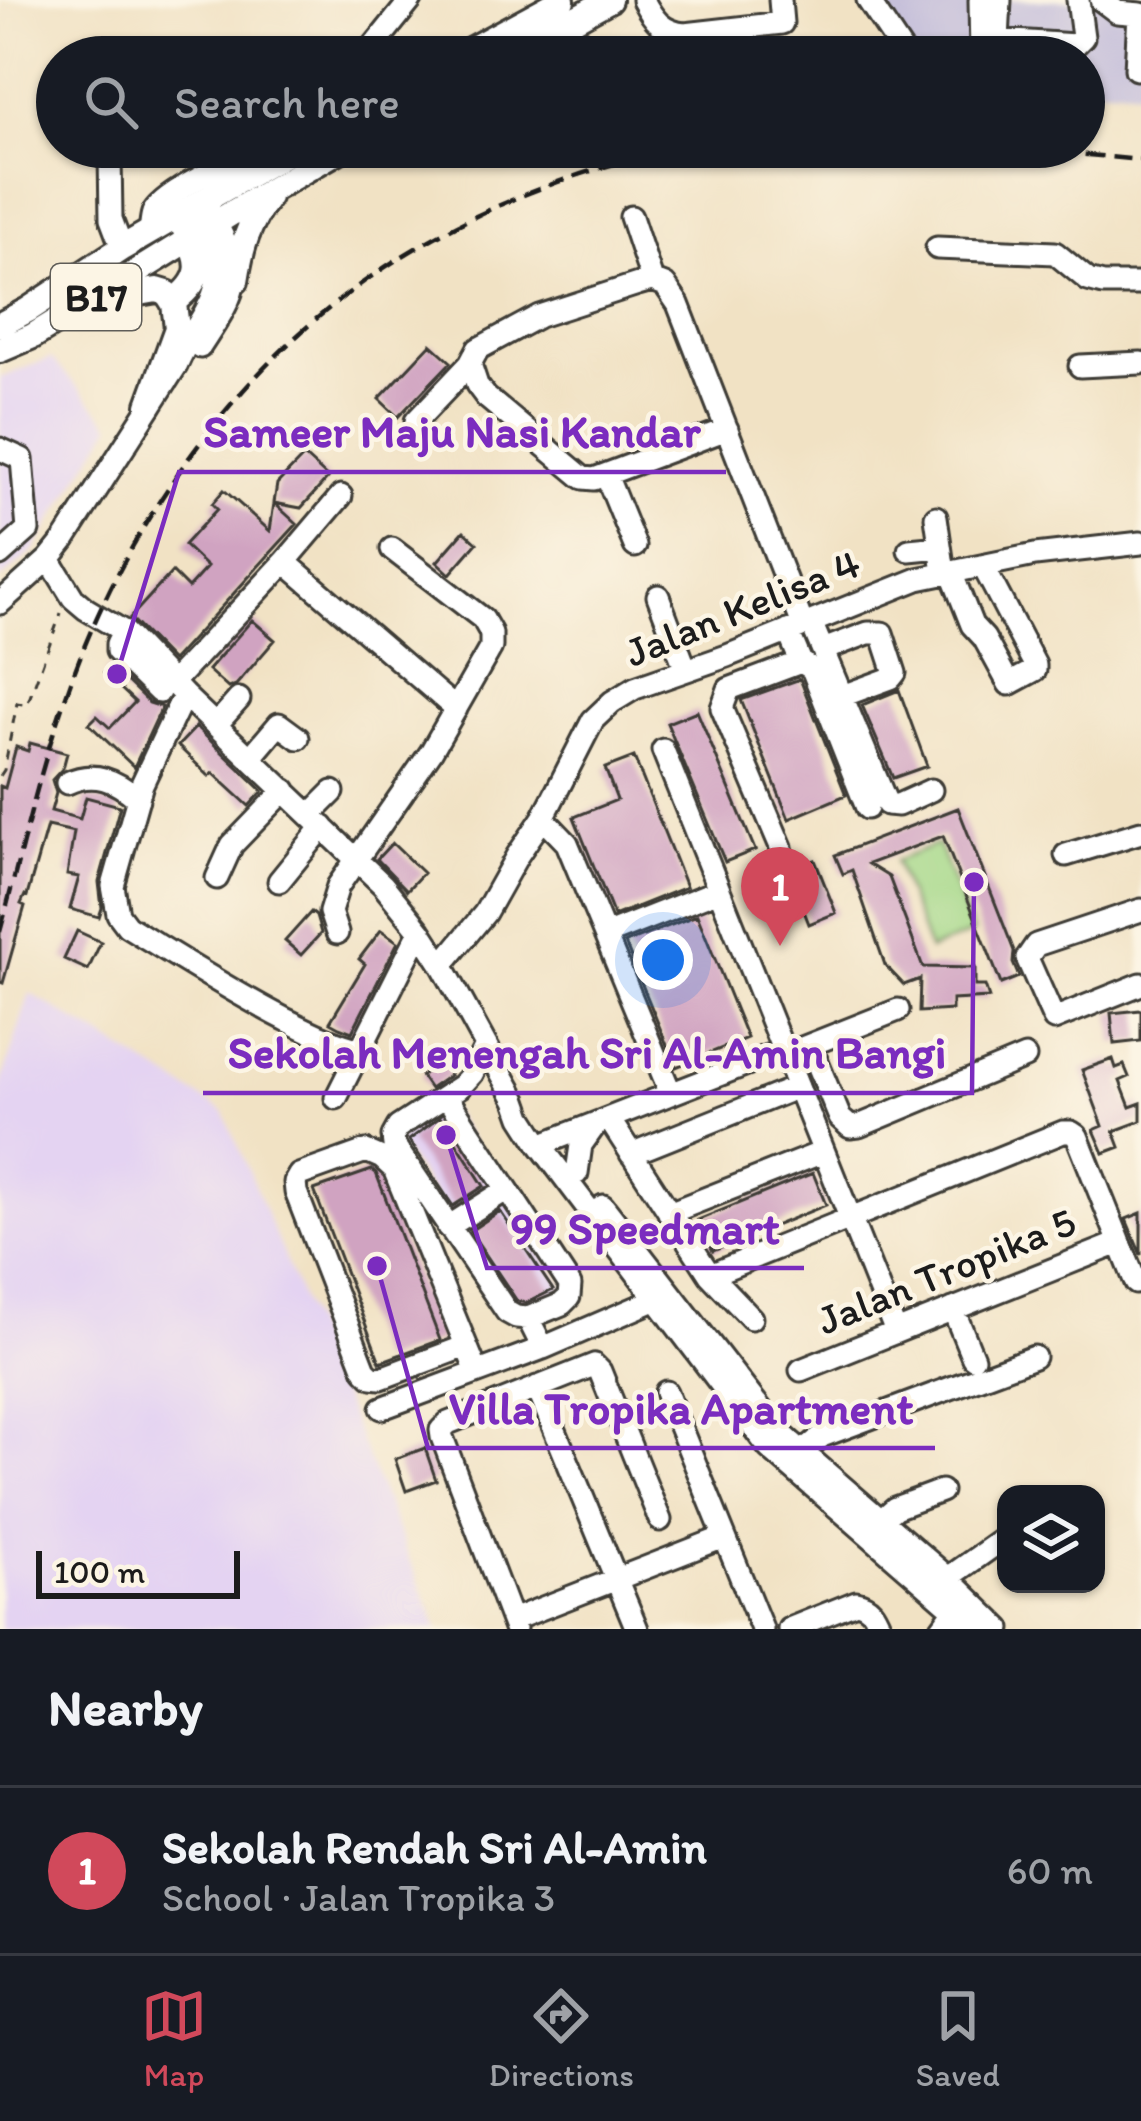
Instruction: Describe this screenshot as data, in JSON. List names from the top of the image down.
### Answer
{
  "streets": {
    "main road": ["B17"],
    "street": ["Jalan Kelisa 4", "Jalan Tropika 5"]
  },
  "places": [
    "Sameer Maju Nasi Kandar",
    "Sekolah Menengah Sri Al-Amin Bangi",
    "99 Speedmart",
    "Villa Tropika Apartment"
  ],
  "scale_bar": "100 m",
  "page": {
    "search": "Search here",
    "pins": "1",
    "scale": "100 m",
    "heading": "Nearby",
    "list": [
      {
        "mark": "1",
        "name": "Sekolah Rendah Sri Al-Amin",
        "note": "School · Jalan Tropika 3",
        "value": "60 m"
      }
    ],
    "nav": ["Map", "Directions", "Saved"]
  }
}
